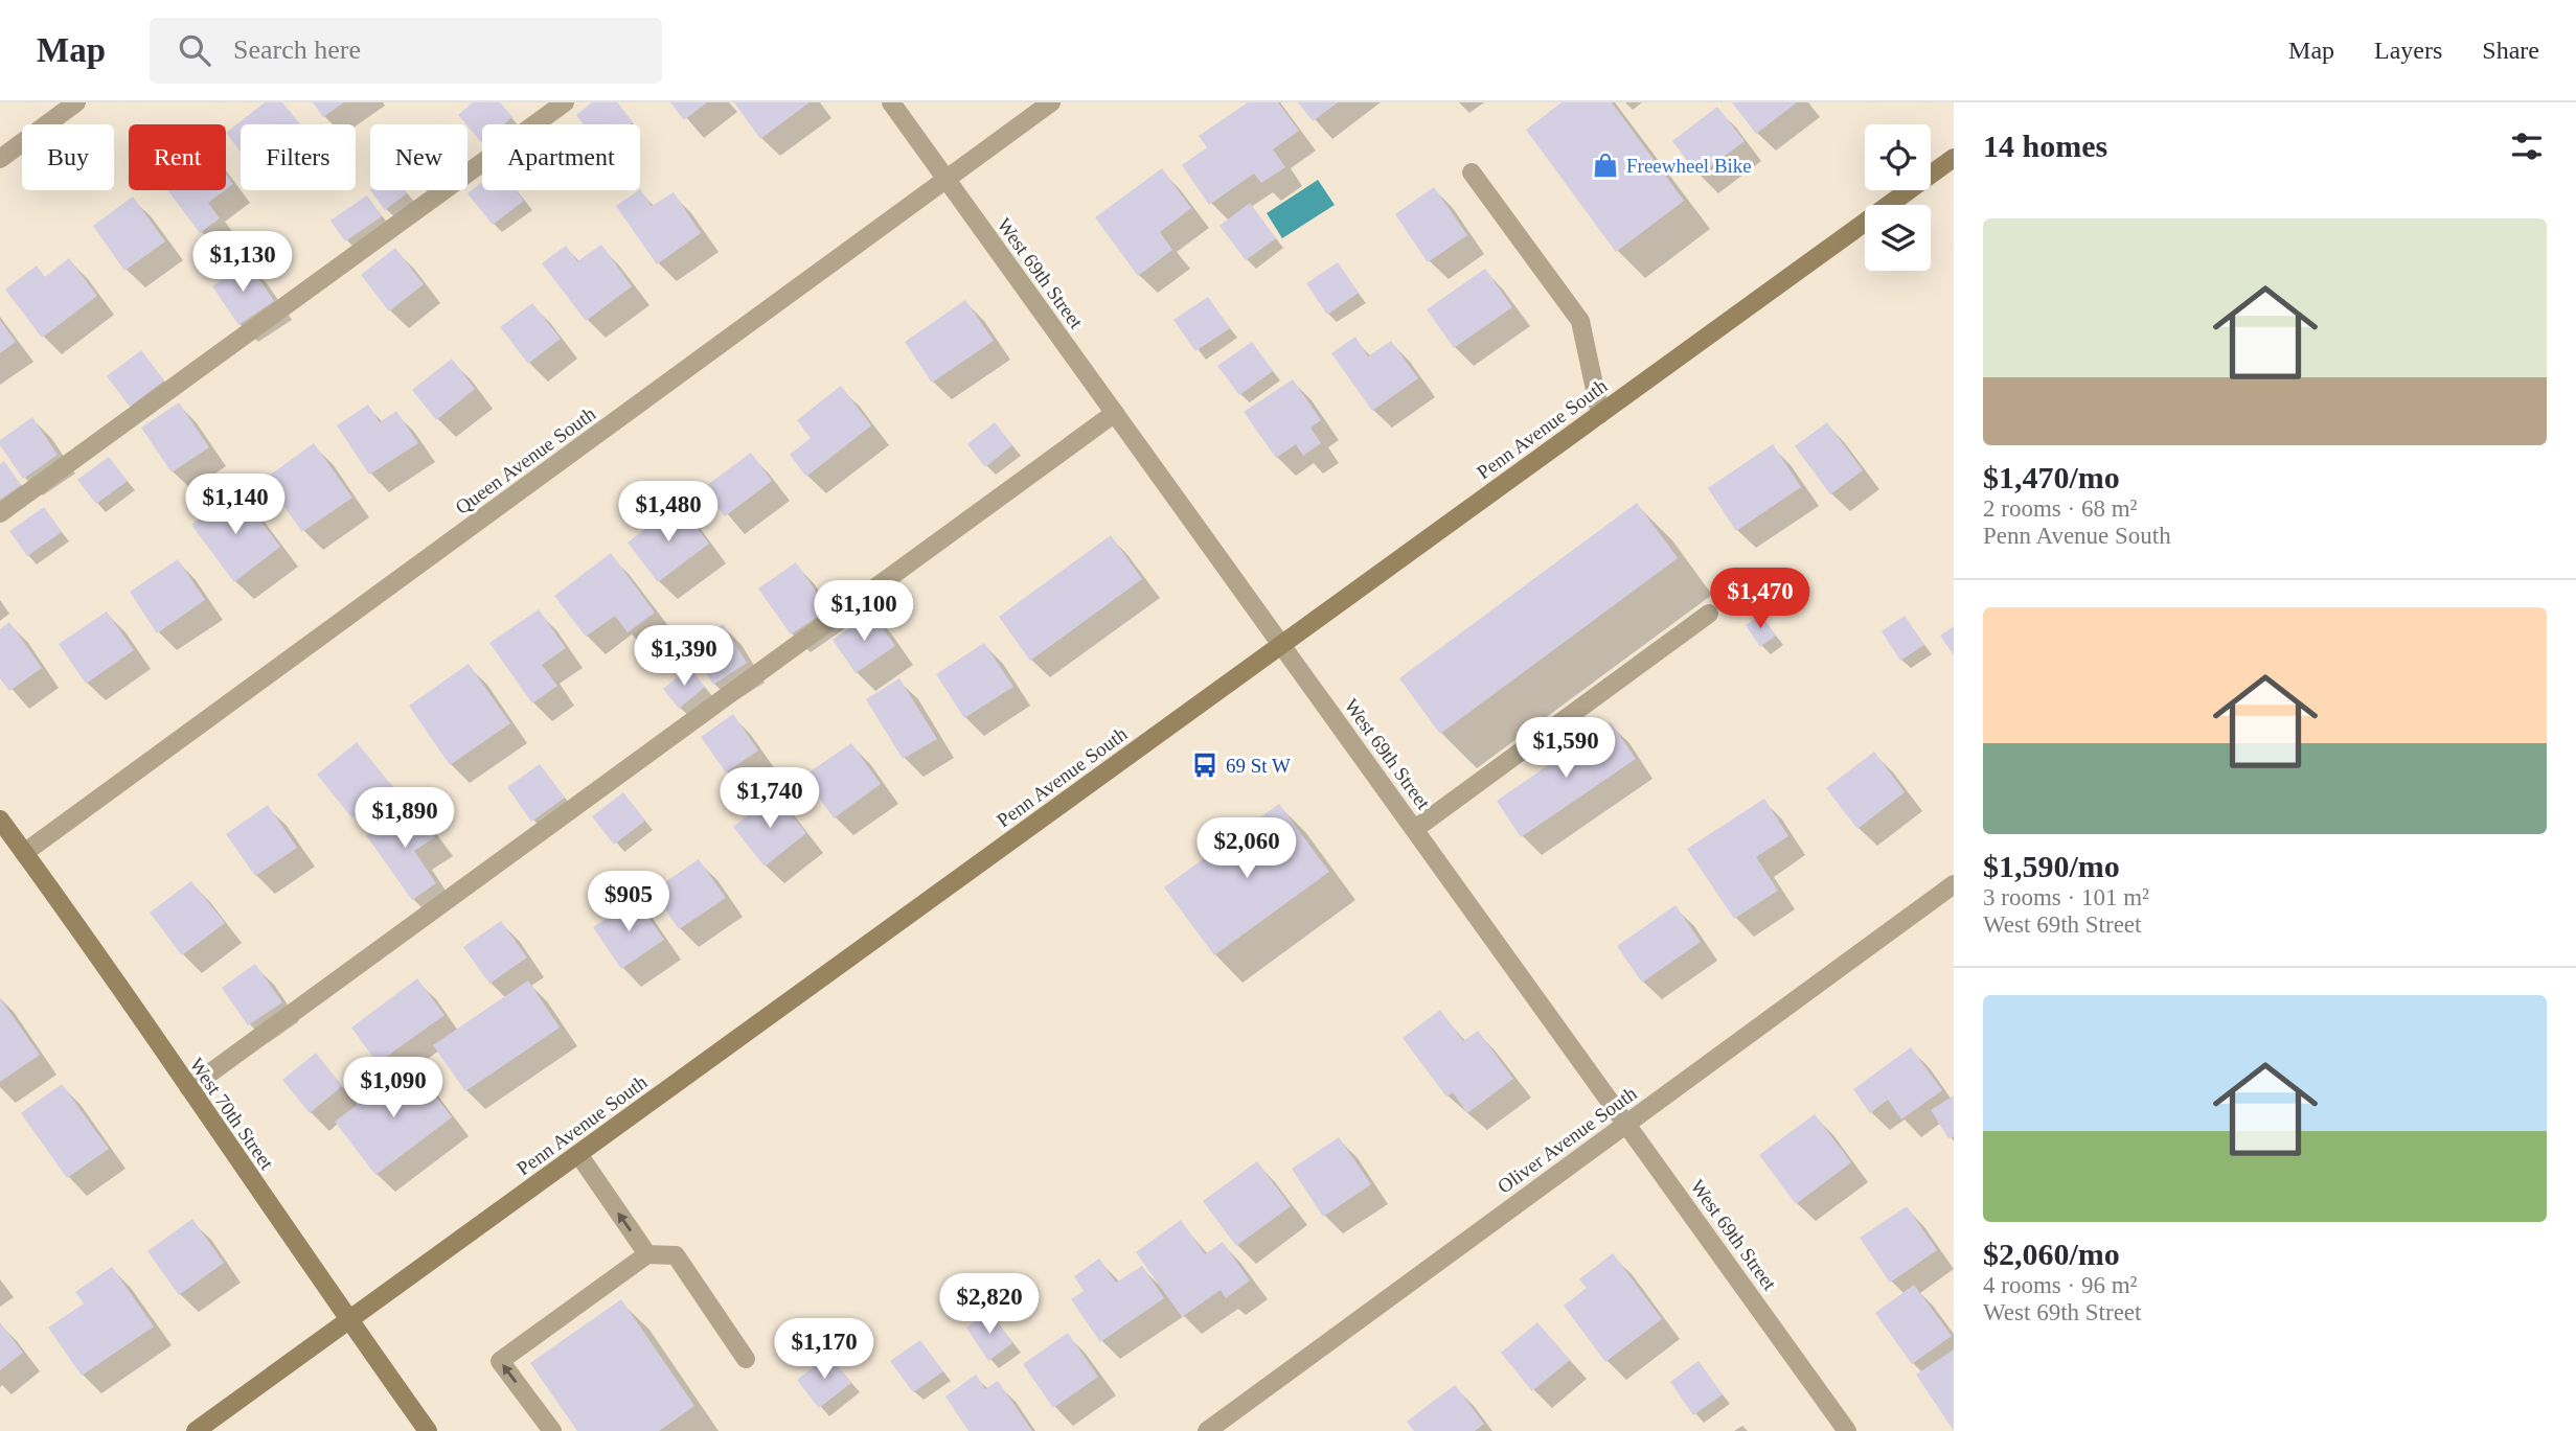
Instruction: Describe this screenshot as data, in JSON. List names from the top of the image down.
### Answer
{
  "streets": {
    "main road": ["Penn Avenue South", "West 70th Street"],
    "street": ["West 69th Street", "Queen Avenue South", "Oliver Avenue South"]
  },
  "crossings": [
    ["West 69th Street", "Penn Avenue South"],
    ["West 69th Street", "Queen Avenue South"],
    ["West 69th Street", "Oliver Avenue South"],
    ["Penn Avenue South", "West 70th Street"],
    ["Queen Avenue South", "West 70th Street"]
  ],
  "places": {
    "shop": ["Freewheel Bike"],
    "bus stop": ["69 St W"]
  },
  "page": {
    "header": "Map",
    "search": "Search here",
    "nav": ["Map", "Layers", "Share"],
    "heading": "14 homes",
    "chip": [
      "Buy",
      "Rent",
      "Filters",
      "New",
      "Apartment"
    ],
    "list": [
      {
        "name": "$1,470/mo",
        "note": "2 rooms · 68 m² · Penn Avenue South"
      },
      {
        "name": "$1,590/mo",
        "note": "3 rooms · 101 m² · West 69th Street"
      },
      {
        "name": "$2,060/mo",
        "note": "4 rooms · 96 m² · West 69th Street"
      }
    ],
    "price": [
      "$1,130",
      "$1,140",
      "$1,480",
      "$1,470",
      "$1,100",
      "$1,390",
      "$1,590",
      "$1,740",
      "$1,890",
      "$2,060",
      "$905",
      "$1,090",
      "$2,820",
      "$1,170"
    ]
  }
}
